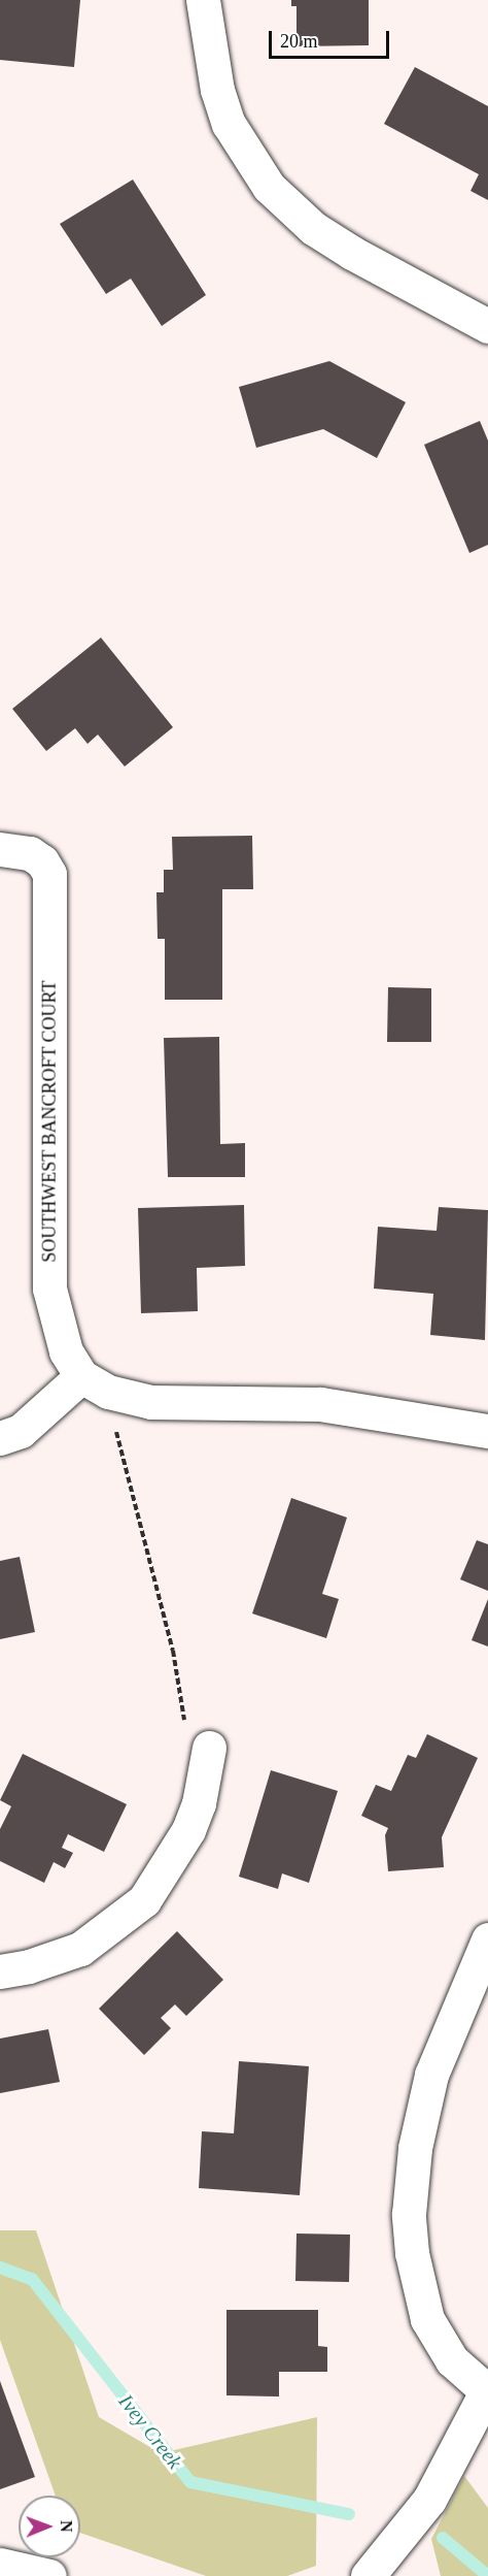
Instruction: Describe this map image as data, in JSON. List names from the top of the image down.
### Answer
{
  "streets": {
    "street": ["SOUTHWEST BANCROFT COURT"]
  },
  "water": ["Ivey Creek"],
  "scale_bar": "20 m",
  "north": "right"
}
